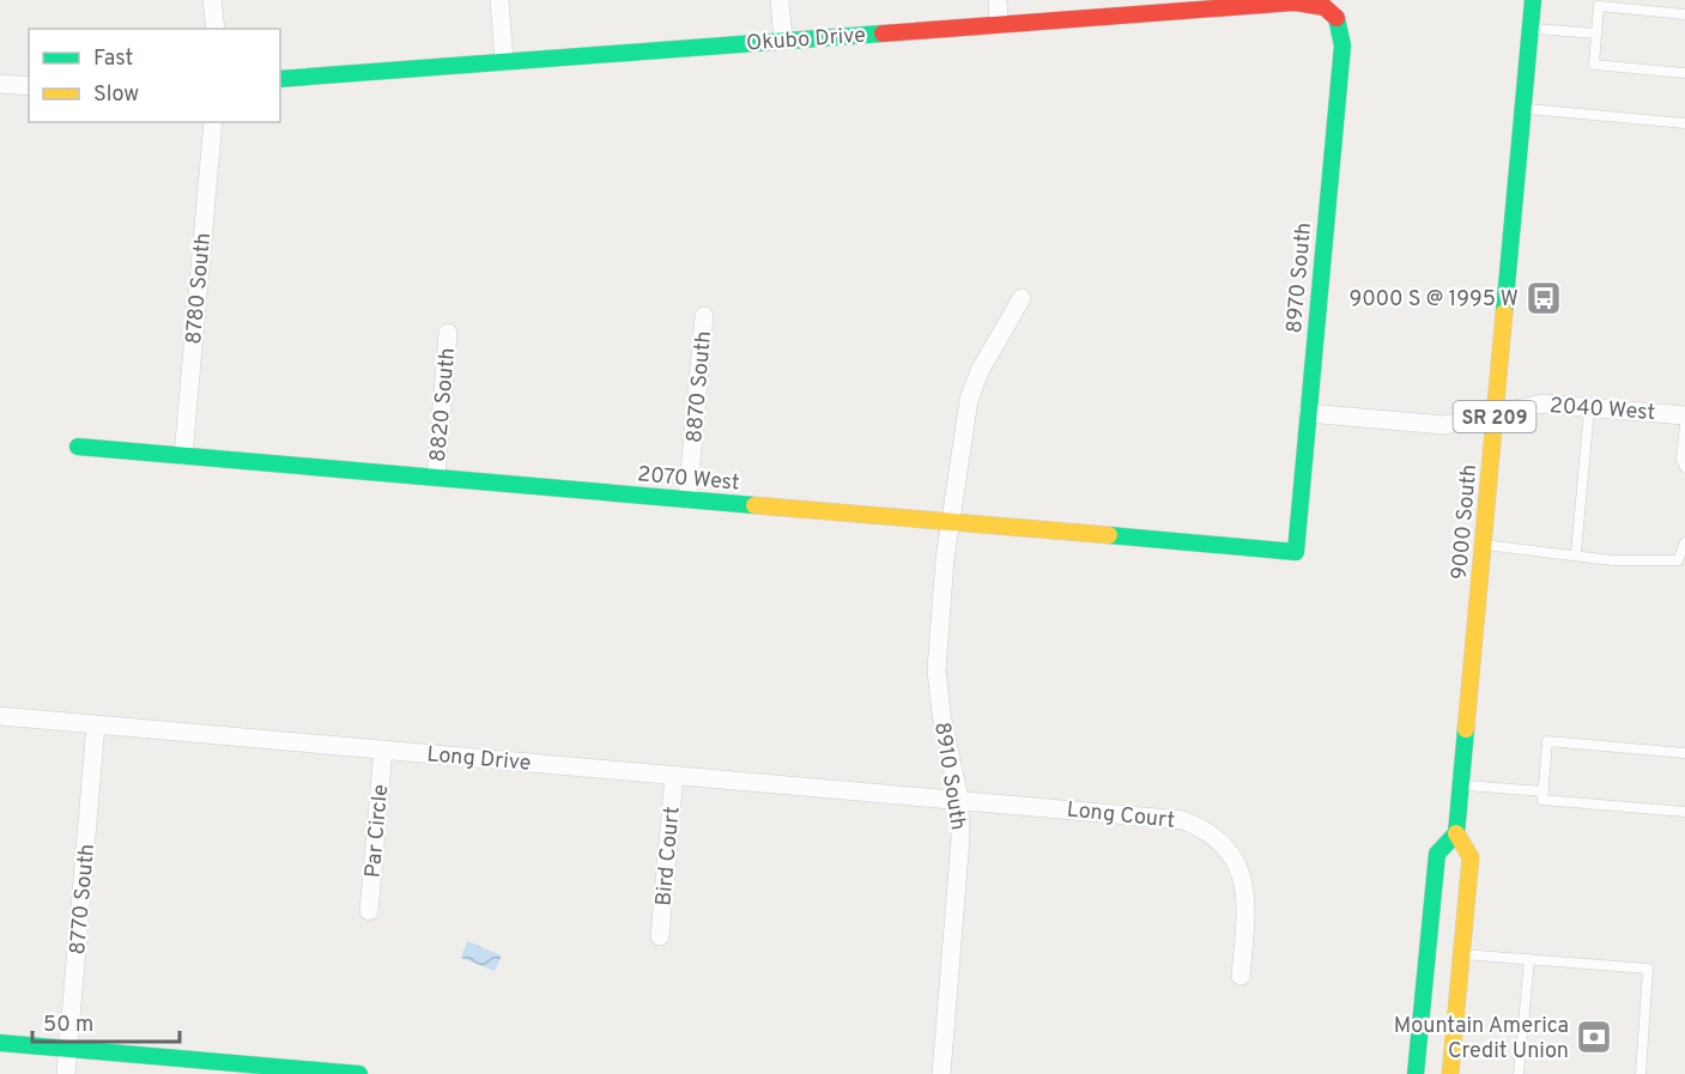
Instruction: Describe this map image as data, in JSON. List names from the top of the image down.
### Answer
{
  "streets": {
    "street": [
      "Okubo Drive",
      "8970 South",
      "8780 South",
      "8870 South",
      "8820 South",
      "2040 West",
      "SR 209",
      "2070 West",
      "9000 South",
      "Long Drive",
      "8910 South",
      "Long Court",
      "Par Circle",
      "Bird Court",
      "8770 South"
    ]
  },
  "crossings": [
    ["Okubo Drive", "8970 South"],
    ["8970 South", "2040 West"],
    ["8970 South", "2070 West"],
    ["8780 South", "2070 West"],
    ["8870 South", "2070 West"],
    ["8820 South", "2070 West"],
    ["2040 West", "9000 South"],
    ["2070 West", "8910 South"],
    ["Long Drive", "8910 South"],
    ["Long Drive", "Long Court"],
    ["Long Drive", "Par Circle"],
    ["Long Drive", "Bird Court"],
    ["Long Drive", "8770 South"],
    ["8910 South", "Long Court"]
  ],
  "places": {
    "bus stop": ["9000 S @ 1995 W"],
    "bank": ["Mountain America Credit Union"]
  },
  "legend": ["Fast", "Slow"],
  "scale_bar": "50 m"
}
